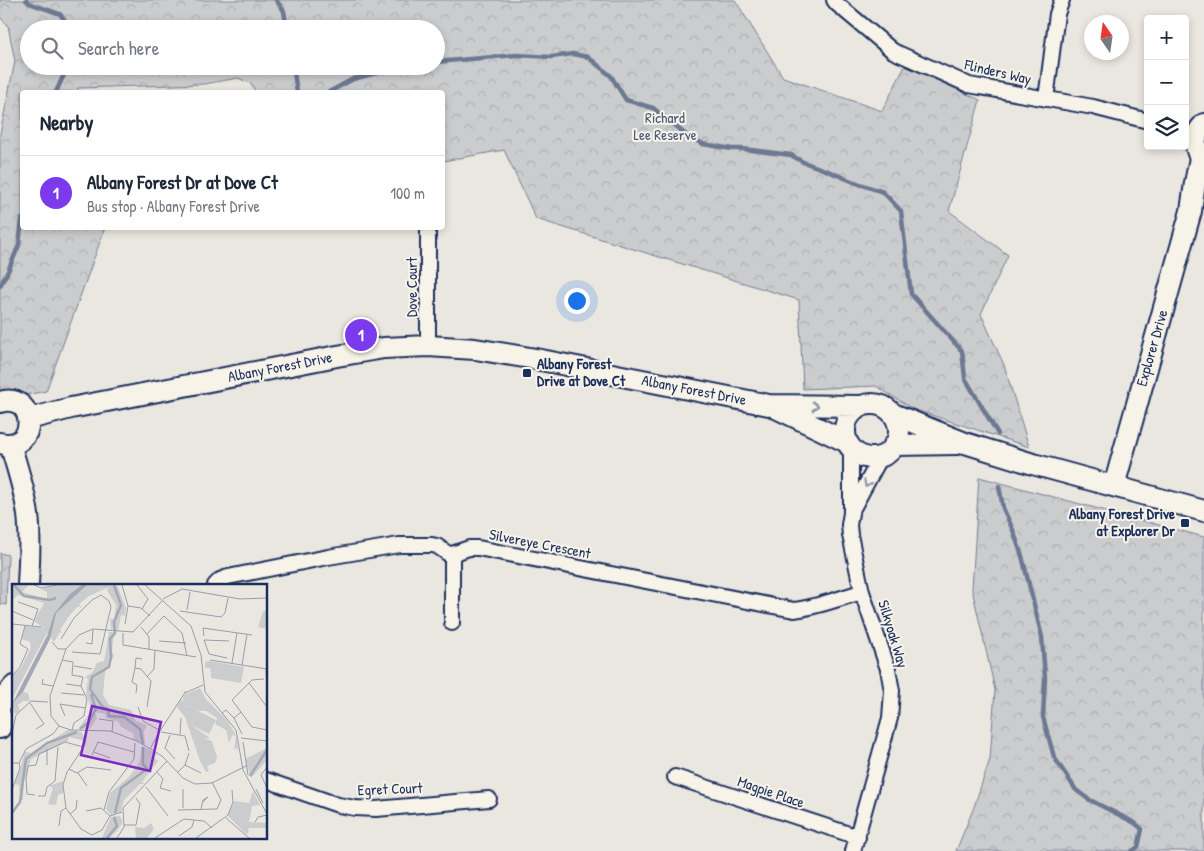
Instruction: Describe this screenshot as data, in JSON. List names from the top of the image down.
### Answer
{
  "streets": {
    "street": [
      "Flinders Way",
      "Dove Court",
      "Explorer Drive",
      "Albany Forest Drive",
      "Silvereye Crescent",
      "Silkyoak Way",
      "Egret Court",
      "Magpie Place"
    ]
  },
  "crossings": [
    ["Dove Court", "Albany Forest Drive"],
    ["Albany Forest Drive", "Silkyoak Way"],
    ["Silvereye Crescent", "Silkyoak Way"],
    ["Silkyoak Way", "Magpie Place"]
  ],
  "parks": ["Richard Lee Reserve"],
  "places": {
    "transit": ["Albany Forest Drive at Dove Ct", "Albany Forest Drive at Explorer Dr"]
  },
  "north": "top",
  "page": {
    "map_buttons": ["+", "−"],
    "search": "Search here",
    "heading": "Nearby",
    "list": [
      {
        "mark": "1",
        "name": "Albany Forest Dr at Dove Ct",
        "note": "Bus stop · Albany Forest Drive",
        "value": "100 m"
      }
    ],
    "pins": "1"
  }
}
